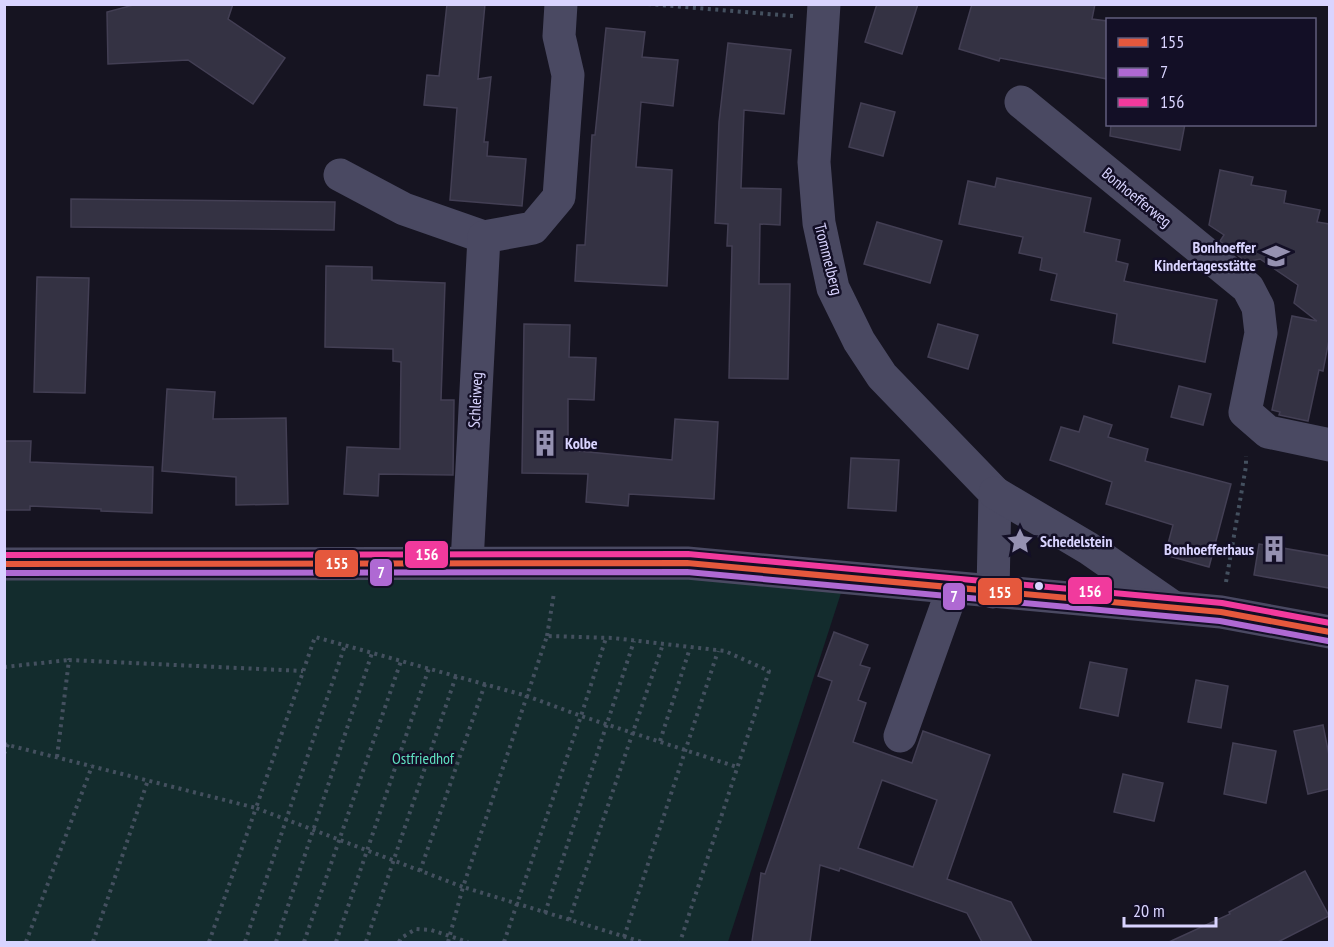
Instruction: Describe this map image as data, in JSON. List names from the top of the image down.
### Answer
{
  "streets": {
    "street": ["Bonhoefferweg", "Trommelberg", "Schleiweg"]
  },
  "parks": ["Ostfriedhof"],
  "places": {
    "school or university": ["Bonhoeffer Kindertagesstätte"],
    "building": ["Kolbe", "Bonhoefferhaus"],
    "place": ["Schedelstein"]
  },
  "lines": ["transit line 156", "transit line 155", "transit line 7"],
  "legend": ["155", "7", "156"],
  "scale_bar": "20 m"
}
